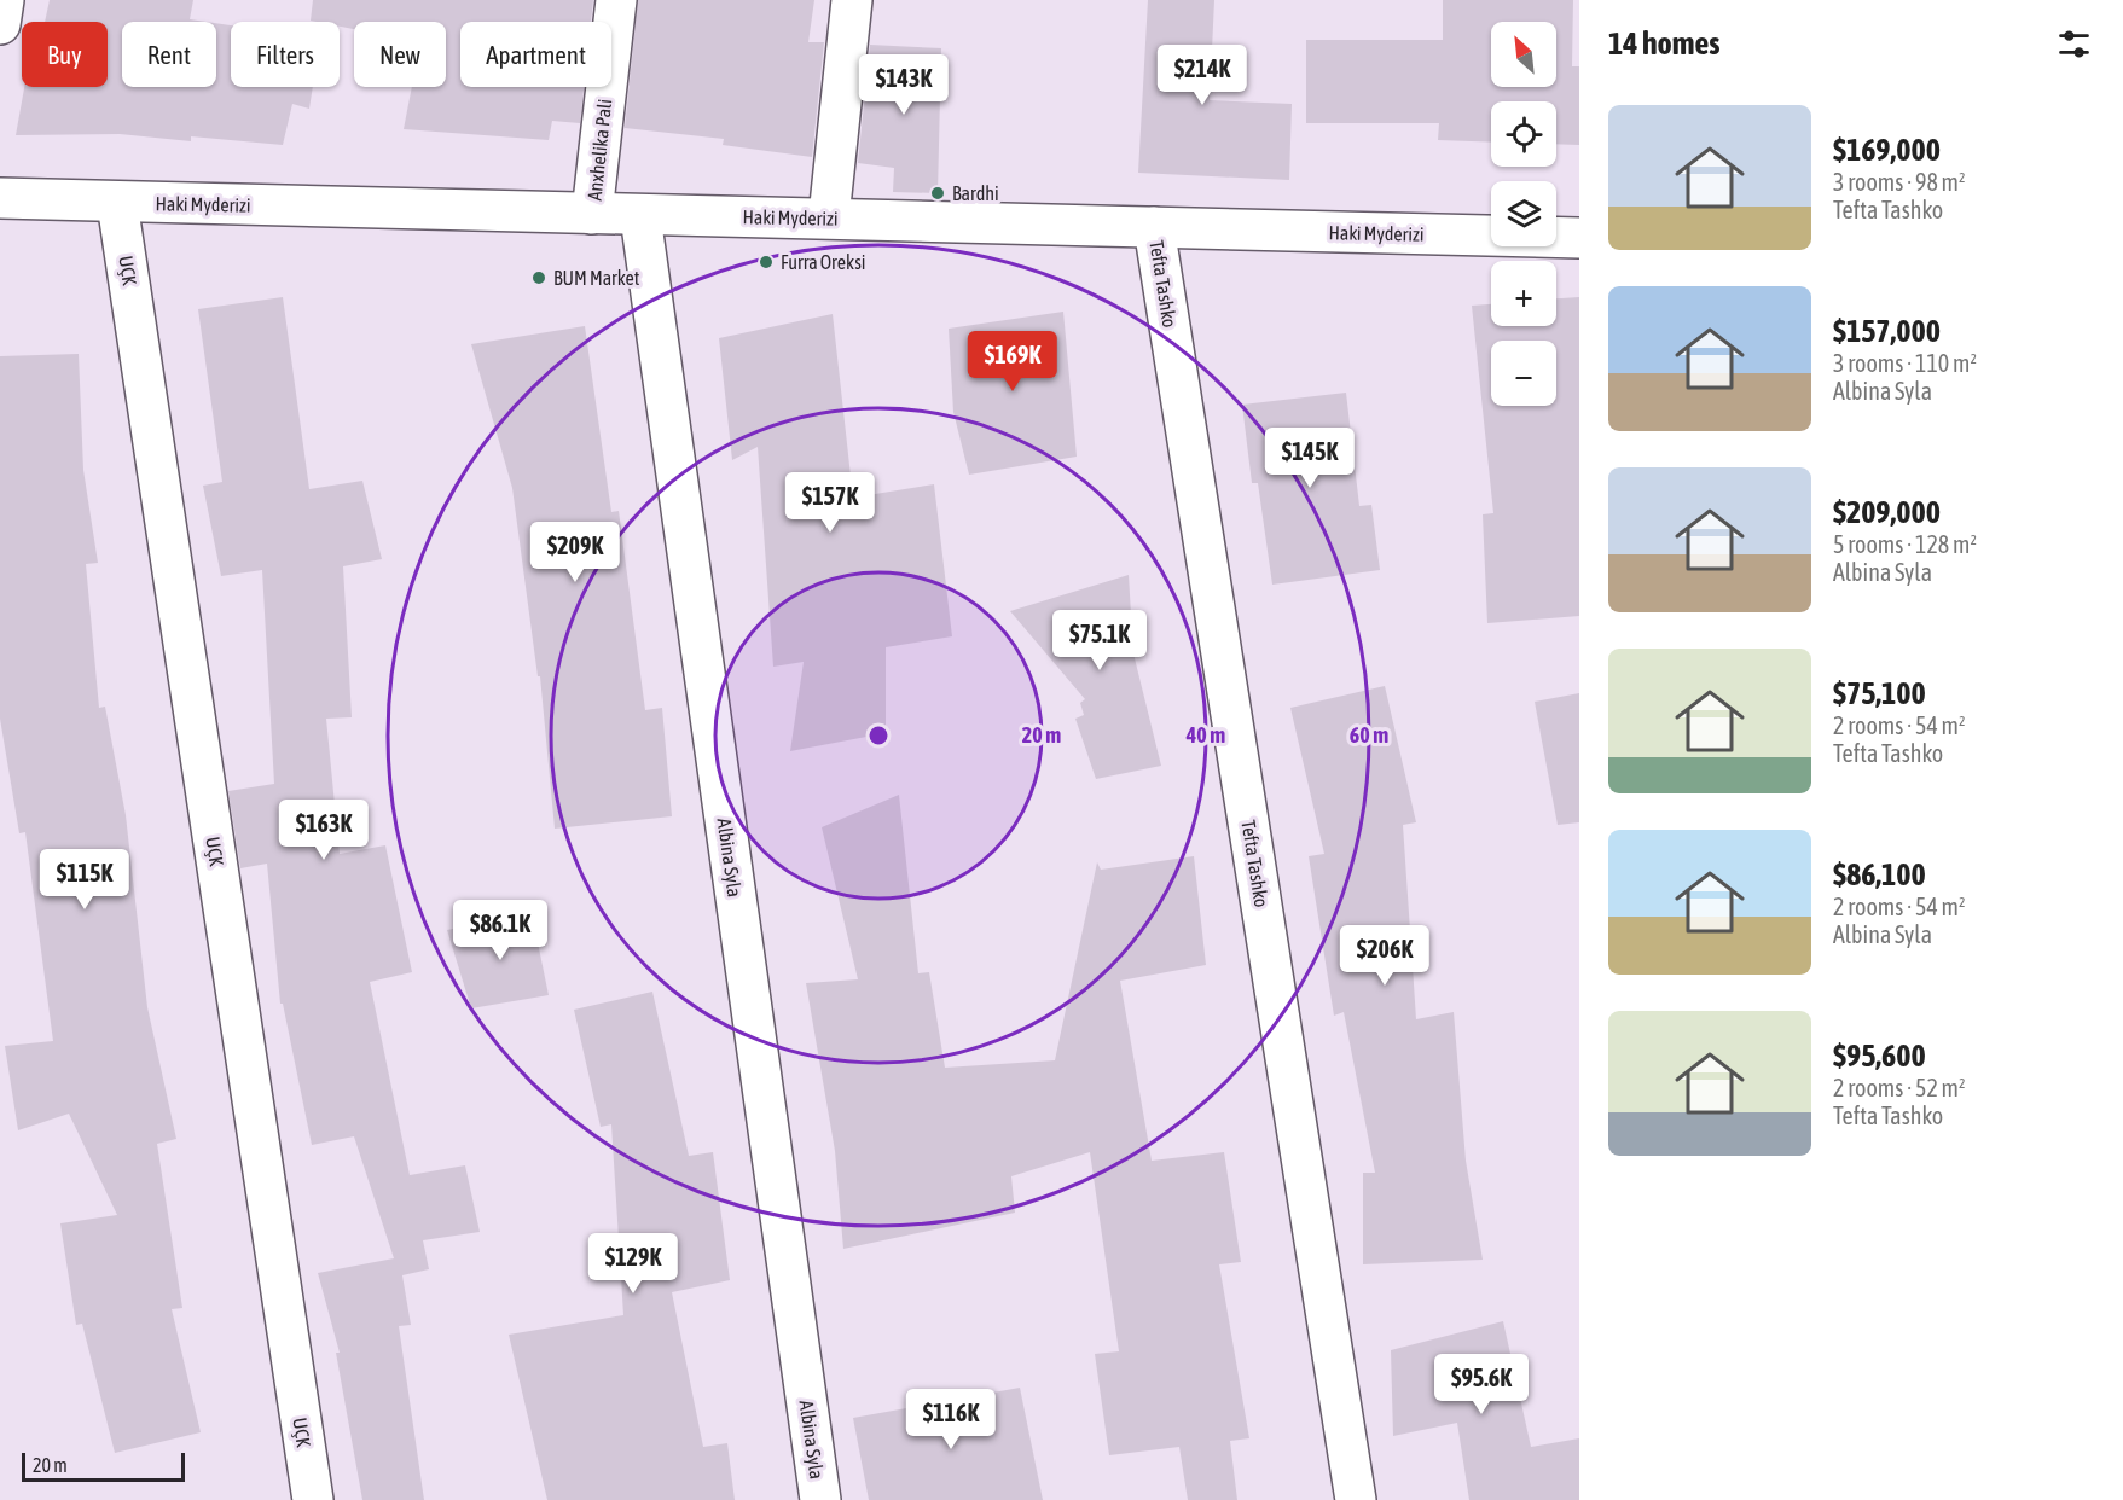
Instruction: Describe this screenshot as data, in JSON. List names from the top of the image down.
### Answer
{
  "streets": {
    "street": [
      "Anxhelika Pali",
      "Haki Myderizi",
      "UÇK",
      "Tefta Tashko",
      "Albina Syla"
    ]
  },
  "crossings": [
    ["Anxhelika Pali", "Haki Myderizi"],
    ["Haki Myderizi", "UÇK"],
    ["Haki Myderizi", "Tefta Tashko"],
    ["Haki Myderizi", "Albina Syla"]
  ],
  "places": ["Bardhi", "Furra Oreksi", "BUM Market"],
  "scale_bar": "20 m",
  "north": "top left",
  "page": {
    "heading": "14 homes",
    "map_buttons": ["+", "−"],
    "chip": [
      "Buy",
      "Rent",
      "Filters",
      "New",
      "Apartment"
    ],
    "price": [
      "$214K",
      "$143K",
      "$169K",
      "$145K",
      "$157K",
      "$209K",
      "$75.1K",
      "$163K",
      "$115K",
      "$86.1K",
      "$206K",
      "$129K",
      "$95.6K",
      "$116K"
    ],
    "list": [
      {
        "name": "$169,000",
        "note": "3 rooms · 98 m² · Tefta Tashko"
      },
      {
        "name": "$157,000",
        "note": "3 rooms · 110 m² · Albina Syla"
      },
      {
        "name": "$209,000",
        "note": "5 rooms · 128 m² · Albina Syla"
      },
      {
        "name": "$75,100",
        "note": "2 rooms · 54 m² · Tefta Tashko"
      },
      {
        "name": "$86,100",
        "note": "2 rooms · 54 m² · Albina Syla"
      },
      {
        "name": "$95,600",
        "note": "2 rooms · 52 m² · Tefta Tashko"
      }
    ],
    "scale": "20 m"
  },
  "rings": ["20 m", "40 m", "60 m"]
}
